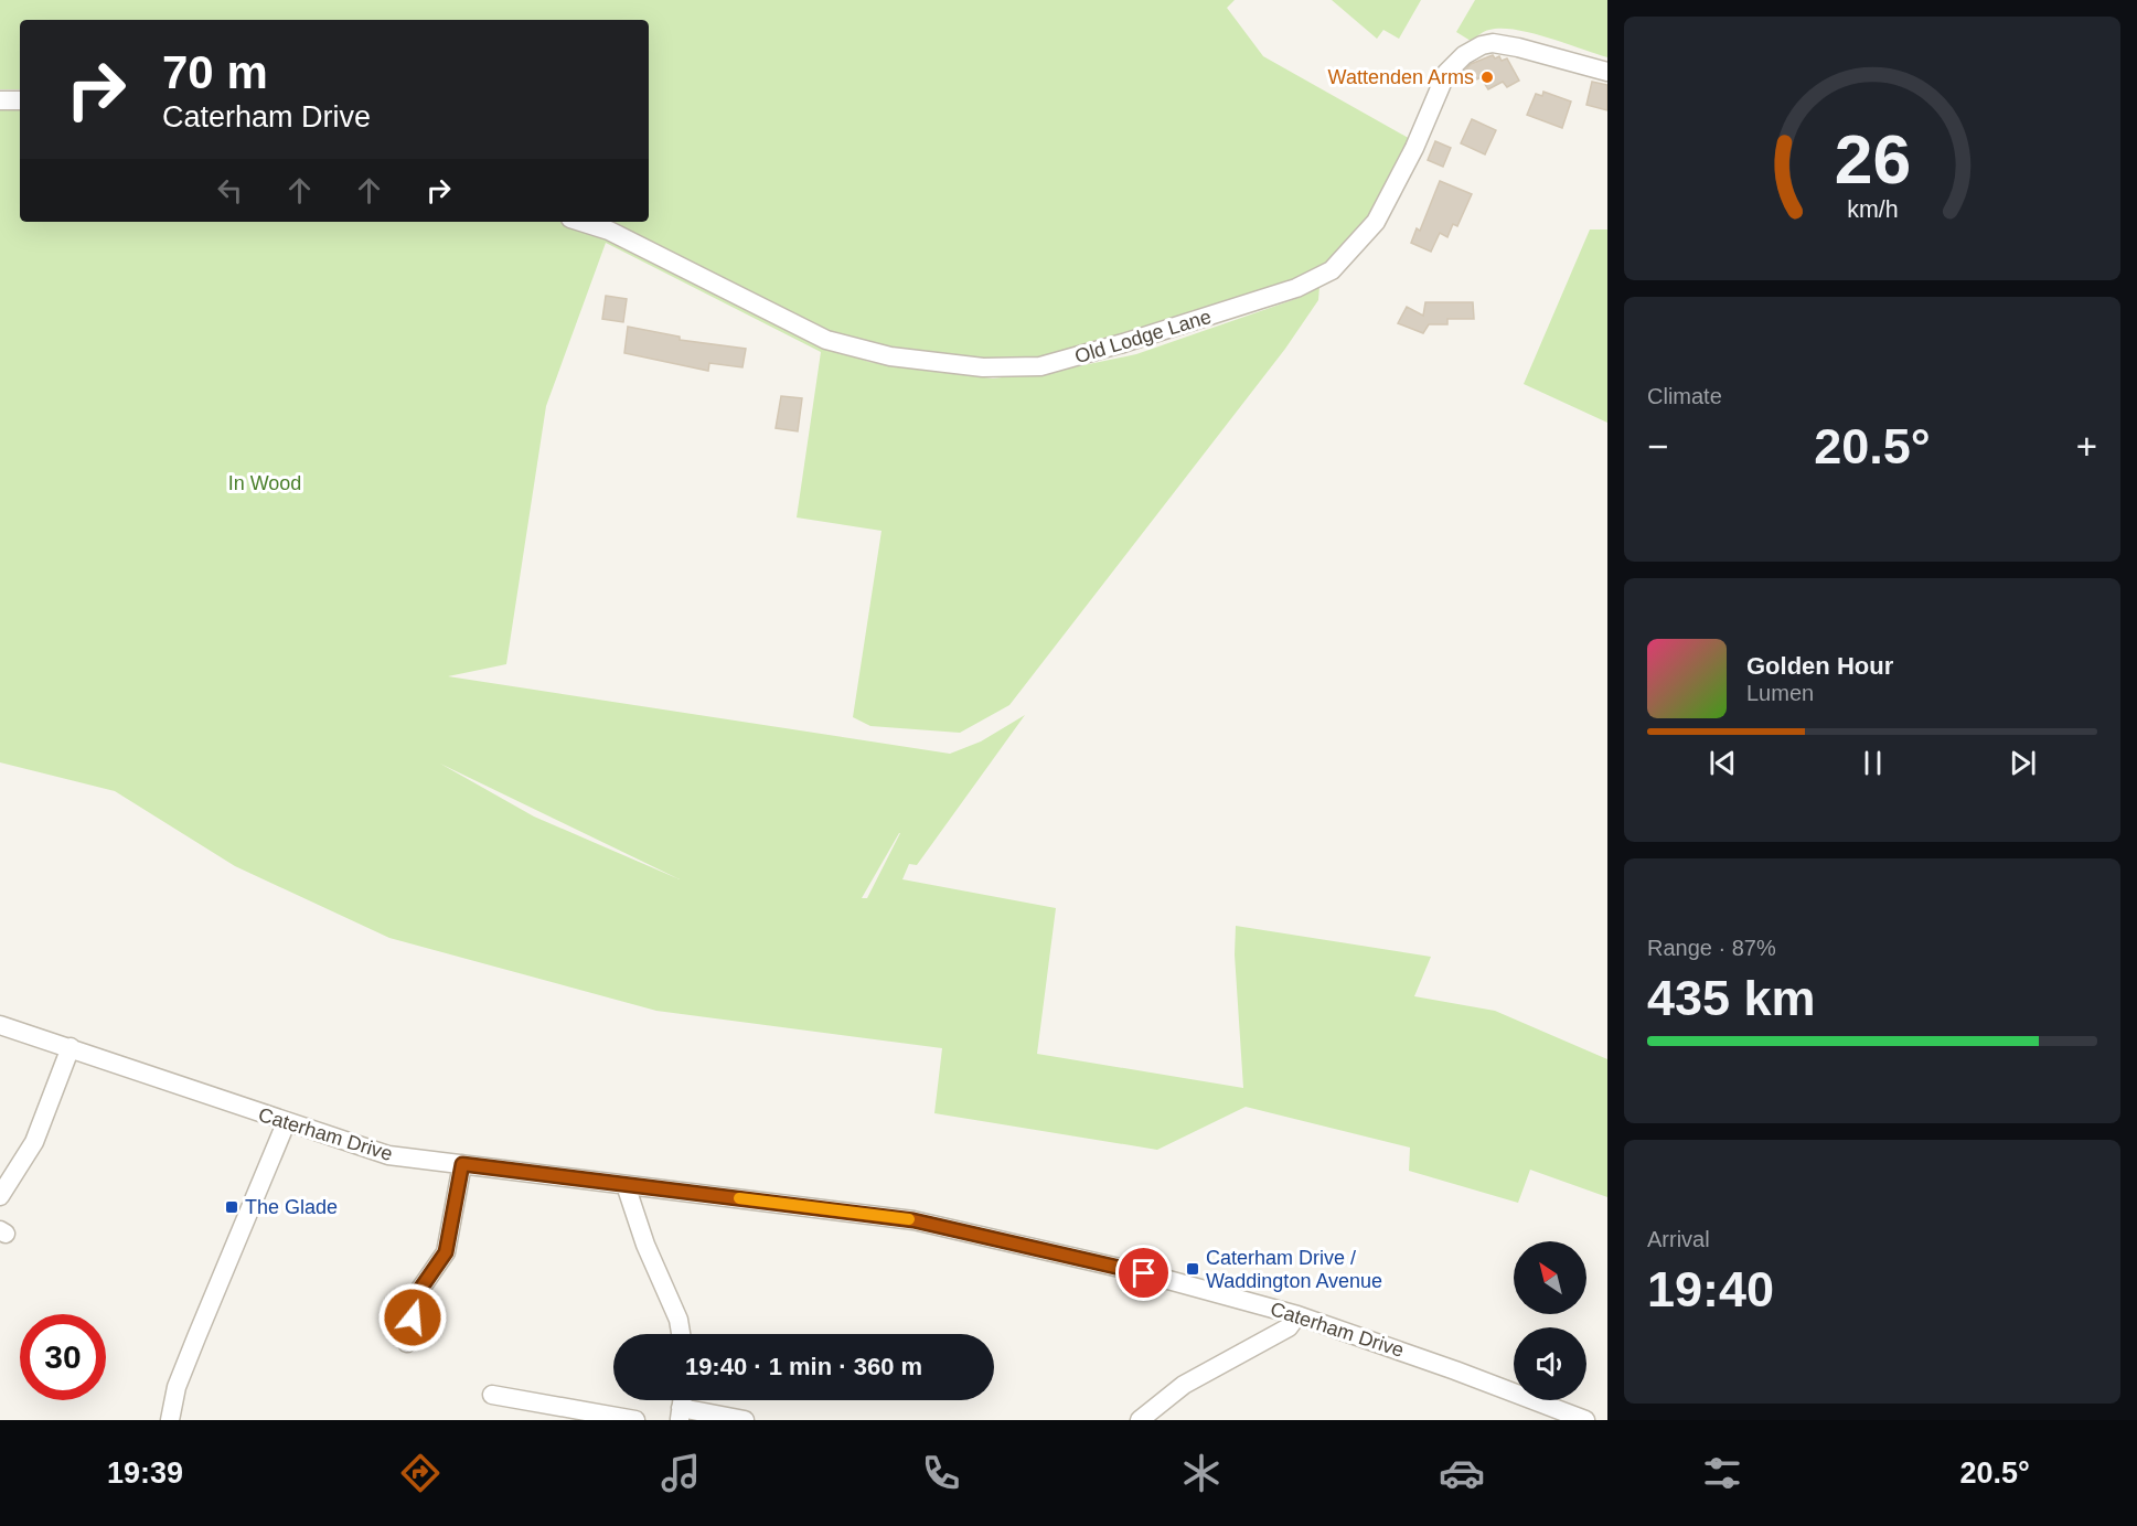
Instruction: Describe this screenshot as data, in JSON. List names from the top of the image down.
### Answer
{
  "streets": {
    "street": ["Old Lodge Lane", "Caterham Drive"]
  },
  "parks": ["In Wood"],
  "places": {
    "other": ["Wattenden Arms"],
    "transit": ["The Glade", "Caterham Drive / Waddington Avenue"]
  },
  "north": "top left",
  "page": {
    "turn": ["70 m", "Caterham Drive"],
    "tile": [
      "Climate",
      ["Range · 87%", "435 km"],
      ["Arrival", "19:40"]
    ],
    "heat": ["−", "20.5°", "+"],
    "song": ["Golden Hour", "Lumen"],
    "limit": "30",
    "trip": "19:40 · 1 min · 360 m",
    "tabs": ["19:39", "20.5°"],
    "gauge": ["26", "km/h"]
  }
}
